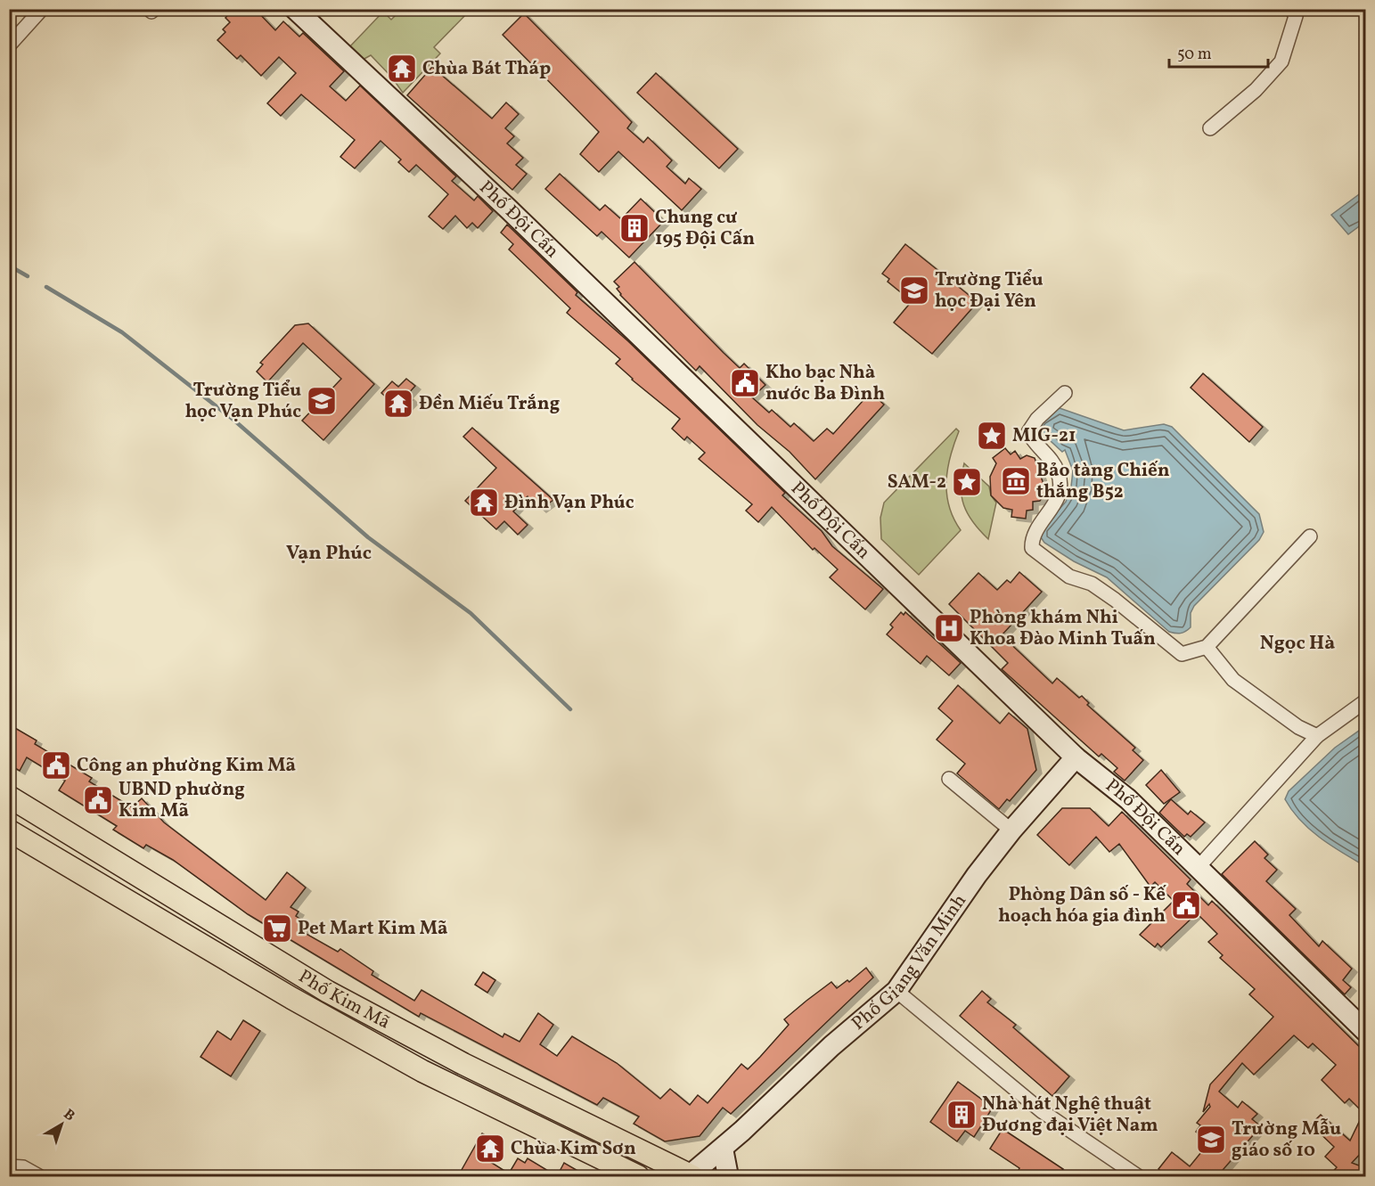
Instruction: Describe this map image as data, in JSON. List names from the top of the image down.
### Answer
{
  "streets": {
    "main road": ["Phố Kim Mã"],
    "street": ["Phố Đội Cấn", "Phố Giang Văn Minh"]
  },
  "crossings": [
    ["Phố Đội Cấn", "Phố Giang Văn Minh"],
    ["Phố Giang Văn Minh", "Phố Kim Mã"]
  ],
  "districts": ["Vạn Phúc", "Ngọc Hà"],
  "places": {
    "temple": [
      "Chùa Bát Tháp",
      "Đền Miếu Trắng",
      "Đình Vạn Phúc",
      "Chùa Kim Sơn"
    ],
    "building": ["Chung cư 195 Đội Cấn", "Nhà hát Nghệ thuật Đương đại Việt Nam"],
    "school or university": ["Trường Tiểu học Đại Yên", "Trường Tiểu học Vạn Phúc", "Trường Mẫu giáo số 10"],
    "public building": [
      "Kho bạc Nhà nước Ba Đình",
      "Công an phường Kim Mã",
      "UBND phường Kim Mã",
      "Phòng Dân số - Kế hoạch hóa gia đình"
    ],
    "place": ["MIG-21", "SAM-2"],
    "museum": ["Bảo tàng Chiến thắng B52"],
    "hospital": ["Phòng khám Nhi Khoa Đào Minh Tuấn"],
    "supermarket": ["Pet Mart Kim Mã"]
  },
  "scale_bar": "50 m",
  "north": "top right"
}
